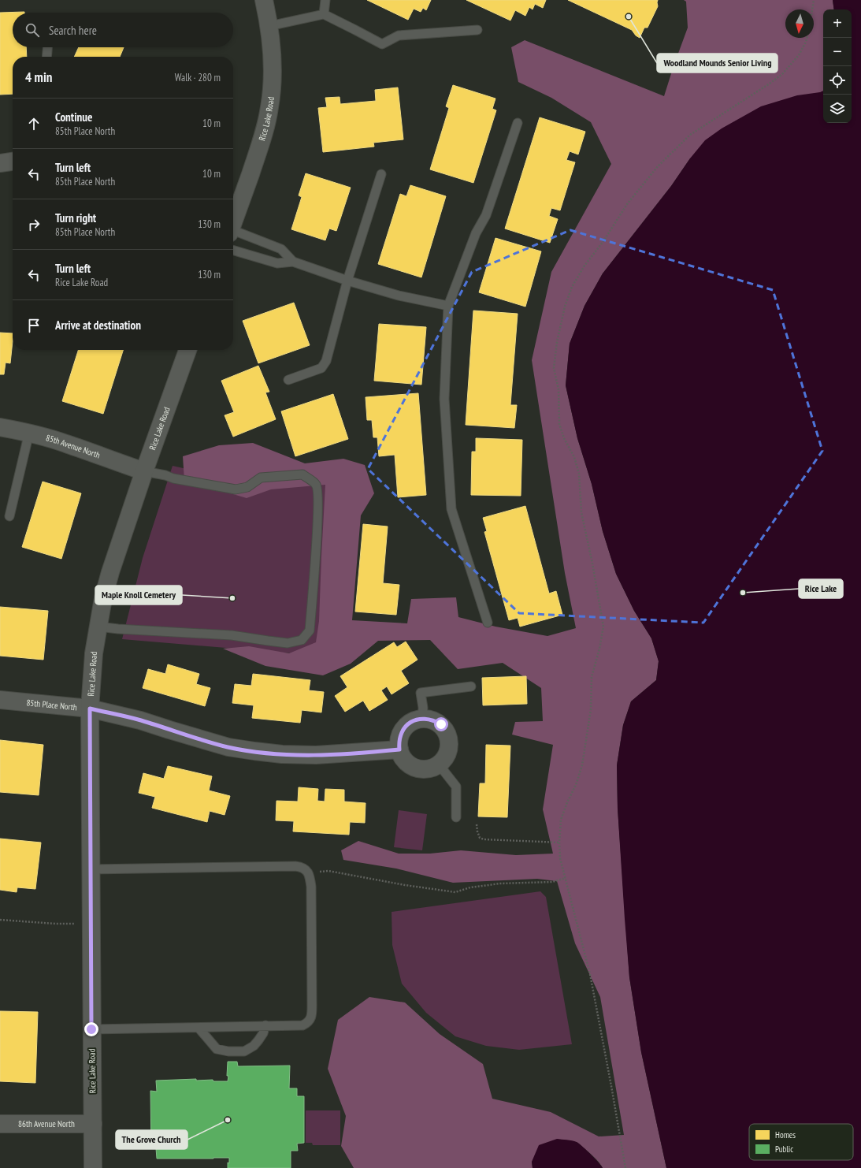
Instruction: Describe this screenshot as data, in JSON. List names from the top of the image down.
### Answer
{
  "streets": {
    "street": [
      "Rice Lake Road",
      "85th Avenue North",
      "85th Place North",
      "86th Avenue North"
    ]
  },
  "crossings": [
    ["Rice Lake Road", "85th Avenue North"],
    ["Rice Lake Road", "85th Place North"],
    ["Rice Lake Road", "86th Avenue North"]
  ],
  "places": [
    "Woodland Mounds Senior Living",
    "Rice Lake",
    "Maple Knoll Cemetery",
    "The Grove Church"
  ],
  "legend": ["Homes", "Public"],
  "north": "bottom",
  "page": {
    "map_buttons": ["+", "−"],
    "search": "Search here",
    "heading": ["4 min", "Walk · 280 m"],
    "list": [
      ["Continue", "85th Place North", "10 m"],
      ["Turn left", "85th Place North", "10 m"],
      ["Turn right", "85th Place North", "130 m"],
      ["Turn left", "Rice Lake Road", "130 m"],
      "Arrive at destination"
    ]
  }
}
